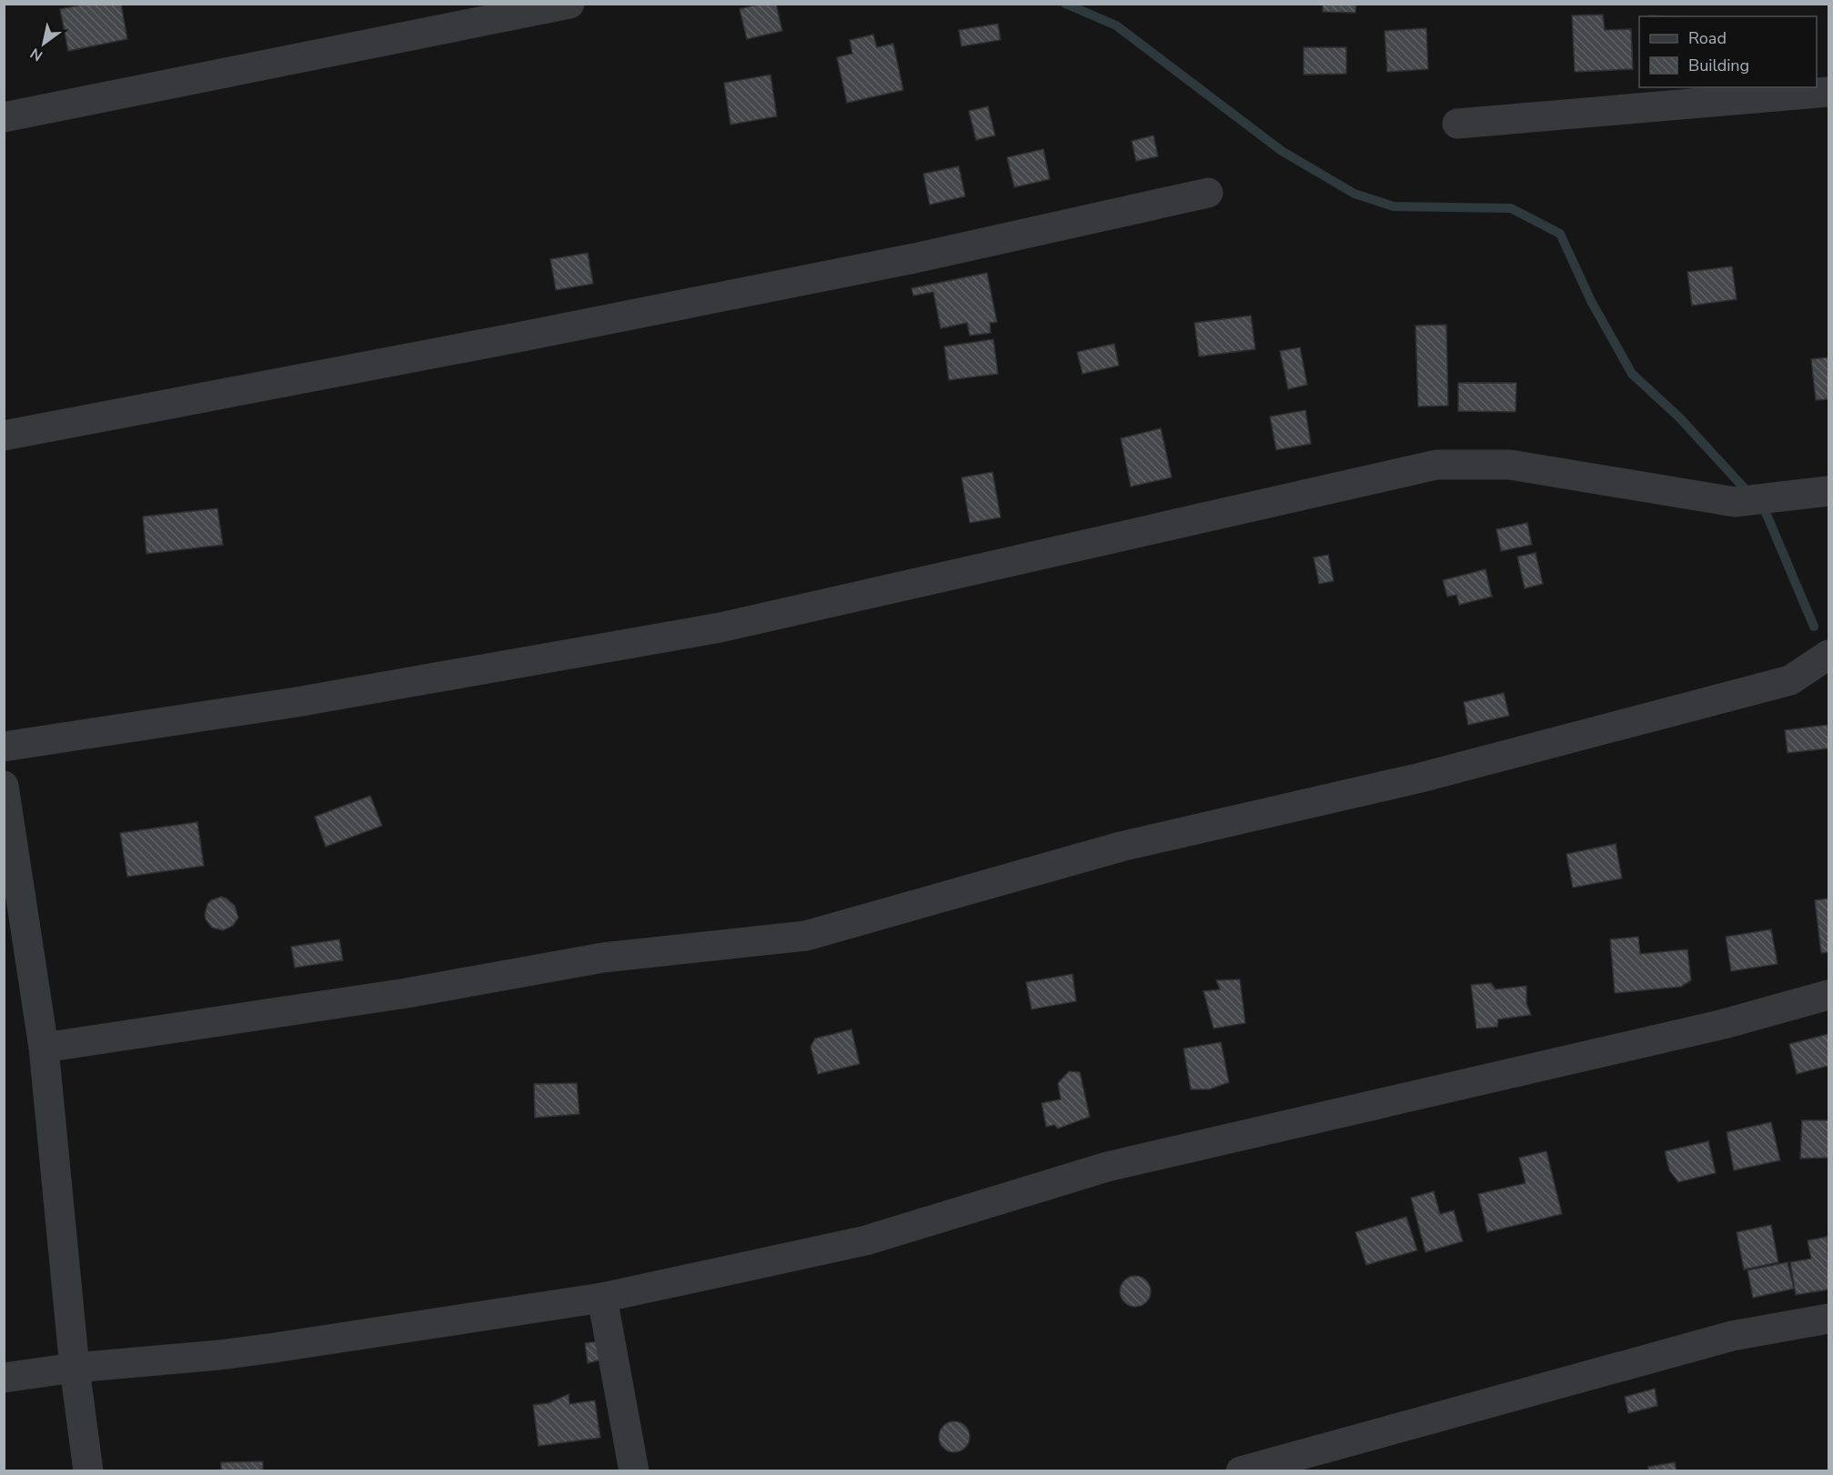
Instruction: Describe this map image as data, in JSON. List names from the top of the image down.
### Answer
{
  "legend": ["Road", "Building"],
  "north": "bottom left"
}
